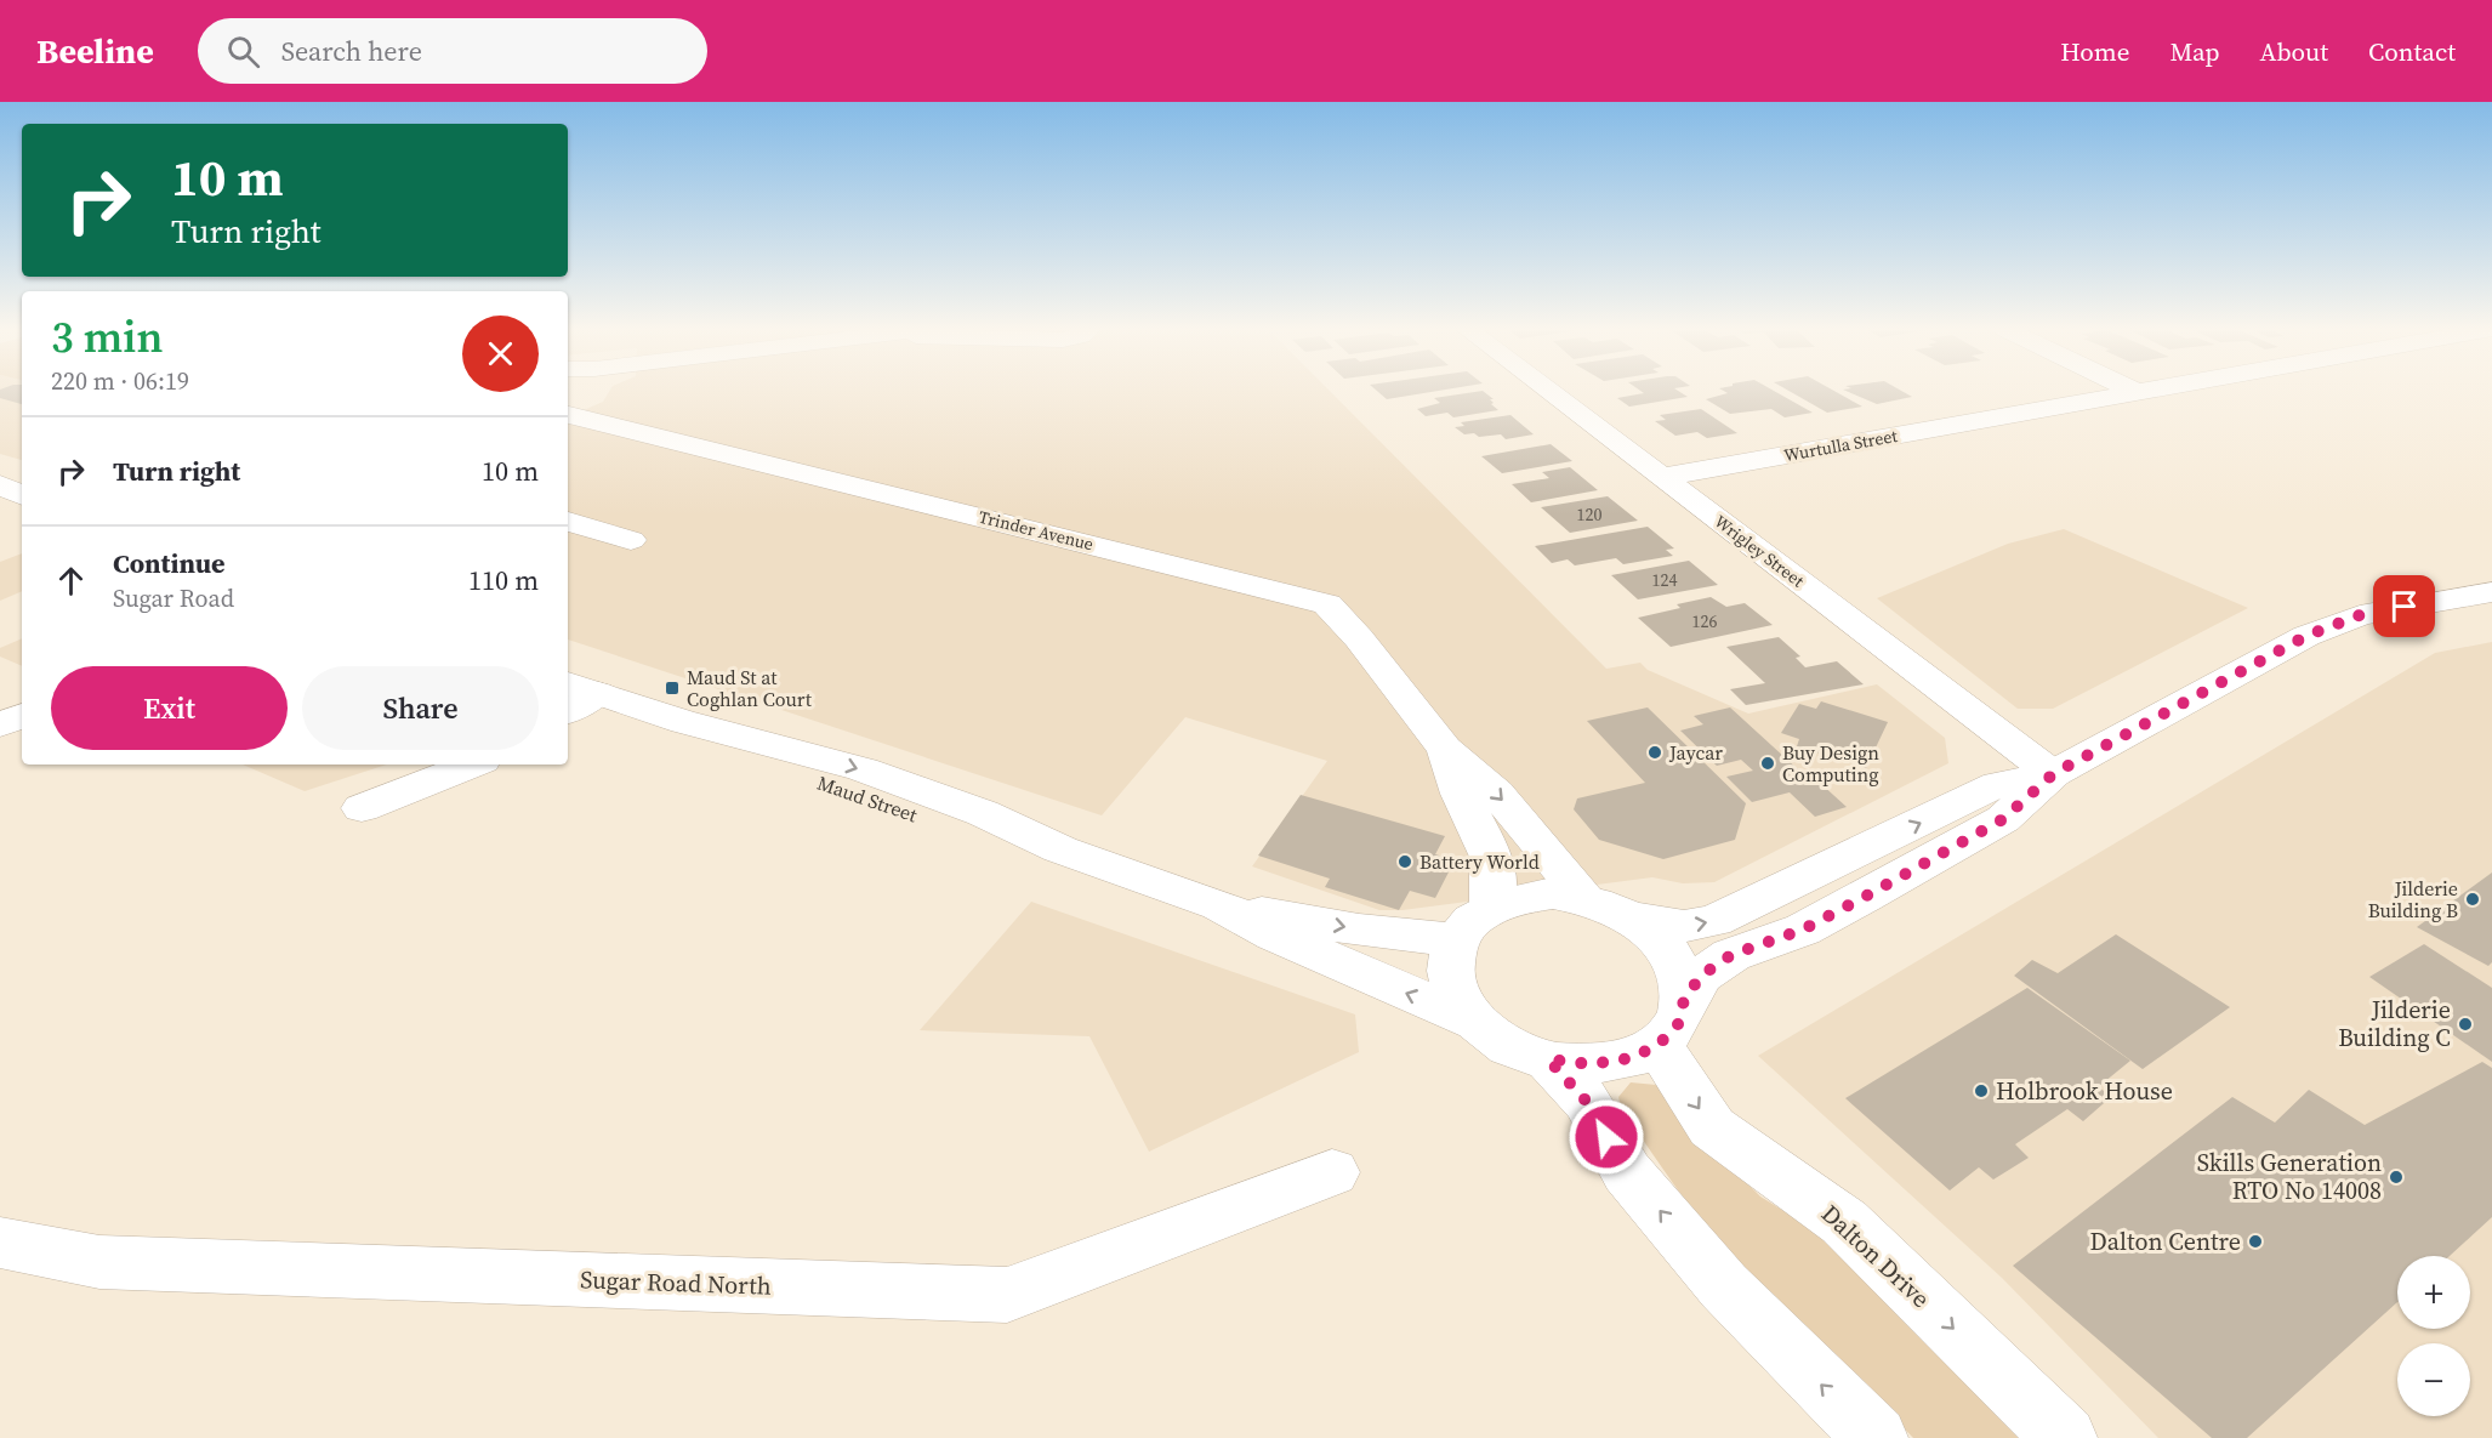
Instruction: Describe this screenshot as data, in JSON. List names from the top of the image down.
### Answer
{
  "streets": {
    "street": [
      "Wurtulla Street",
      "Trinder Avenue",
      "Wrigley Street",
      "Maud Street",
      "Dalton Drive",
      "Sugar Road North"
    ]
  },
  "crossings": [
    ["Wurtulla Street", "Wrigley Street"],
    ["Trinder Avenue", "Maud Street"],
    ["Trinder Avenue", "Dalton Drive"],
    ["Maud Street", "Dalton Drive"]
  ],
  "places": {
    "transit": ["Maud St at Coghlan Court"],
    "other": [
      "Jaycar",
      "Buy Design Computing",
      "Battery World",
      "Jilderie Building B",
      "Jilderie Building C",
      "Holbrook House",
      "Skills Generation RTO No 14008",
      "Dalton Centre"
    ]
  },
  "house_numbers": ["120", "124", "126"],
  "page": {
    "header": "Beeline",
    "search": "Search here",
    "nav": [
      "Home",
      "Map",
      "About",
      "Contact"
    ],
    "turn": ["10 m", "Turn right"],
    "heading": ["3 min", "220 m · 06:19"],
    "list": [
      {
        "name": "Turn right",
        "value": "10 m"
      },
      {
        "name": "Continue",
        "note": "Sugar Road",
        "value": "110 m"
      }
    ],
    "buttons": ["Exit", "Share"],
    "map_buttons": ["+", "−"]
  }
}
